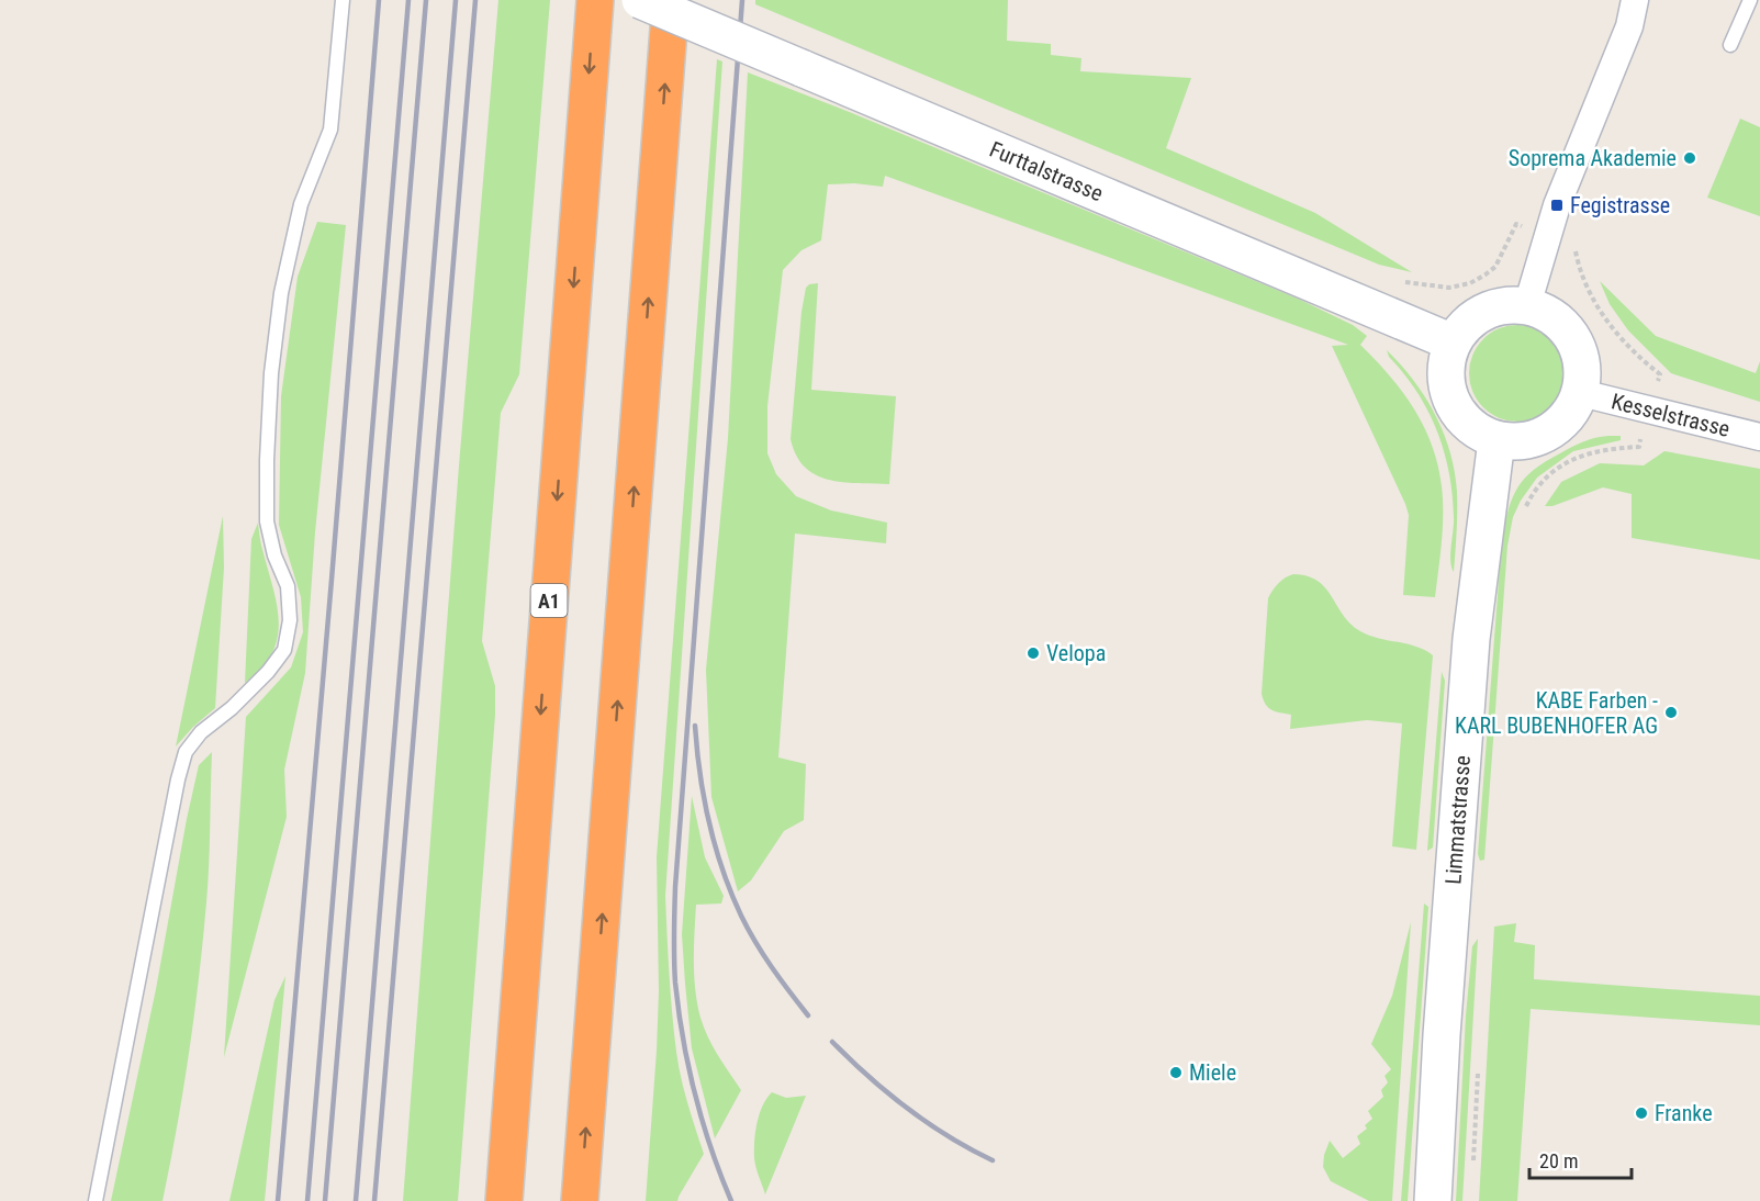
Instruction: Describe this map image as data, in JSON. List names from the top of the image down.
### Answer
{
  "streets": {
    "highway": ["A1"],
    "main road": ["Furttalstrasse", "Limmatstrasse"],
    "street": ["Kesselstrasse"]
  },
  "crossings": [
    ["Furttalstrasse", "Kesselstrasse"],
    ["Furttalstrasse", "Limmatstrasse"],
    ["Kesselstrasse", "Limmatstrasse"]
  ],
  "places": {
    "other": [
      "Soprema Akademie",
      "Velopa",
      "KABE Farben - KARL BUBENHOFER AG",
      "Miele",
      "Franke"
    ],
    "transit": ["Fegistrasse"]
  },
  "scale_bar": "20 m"
}
